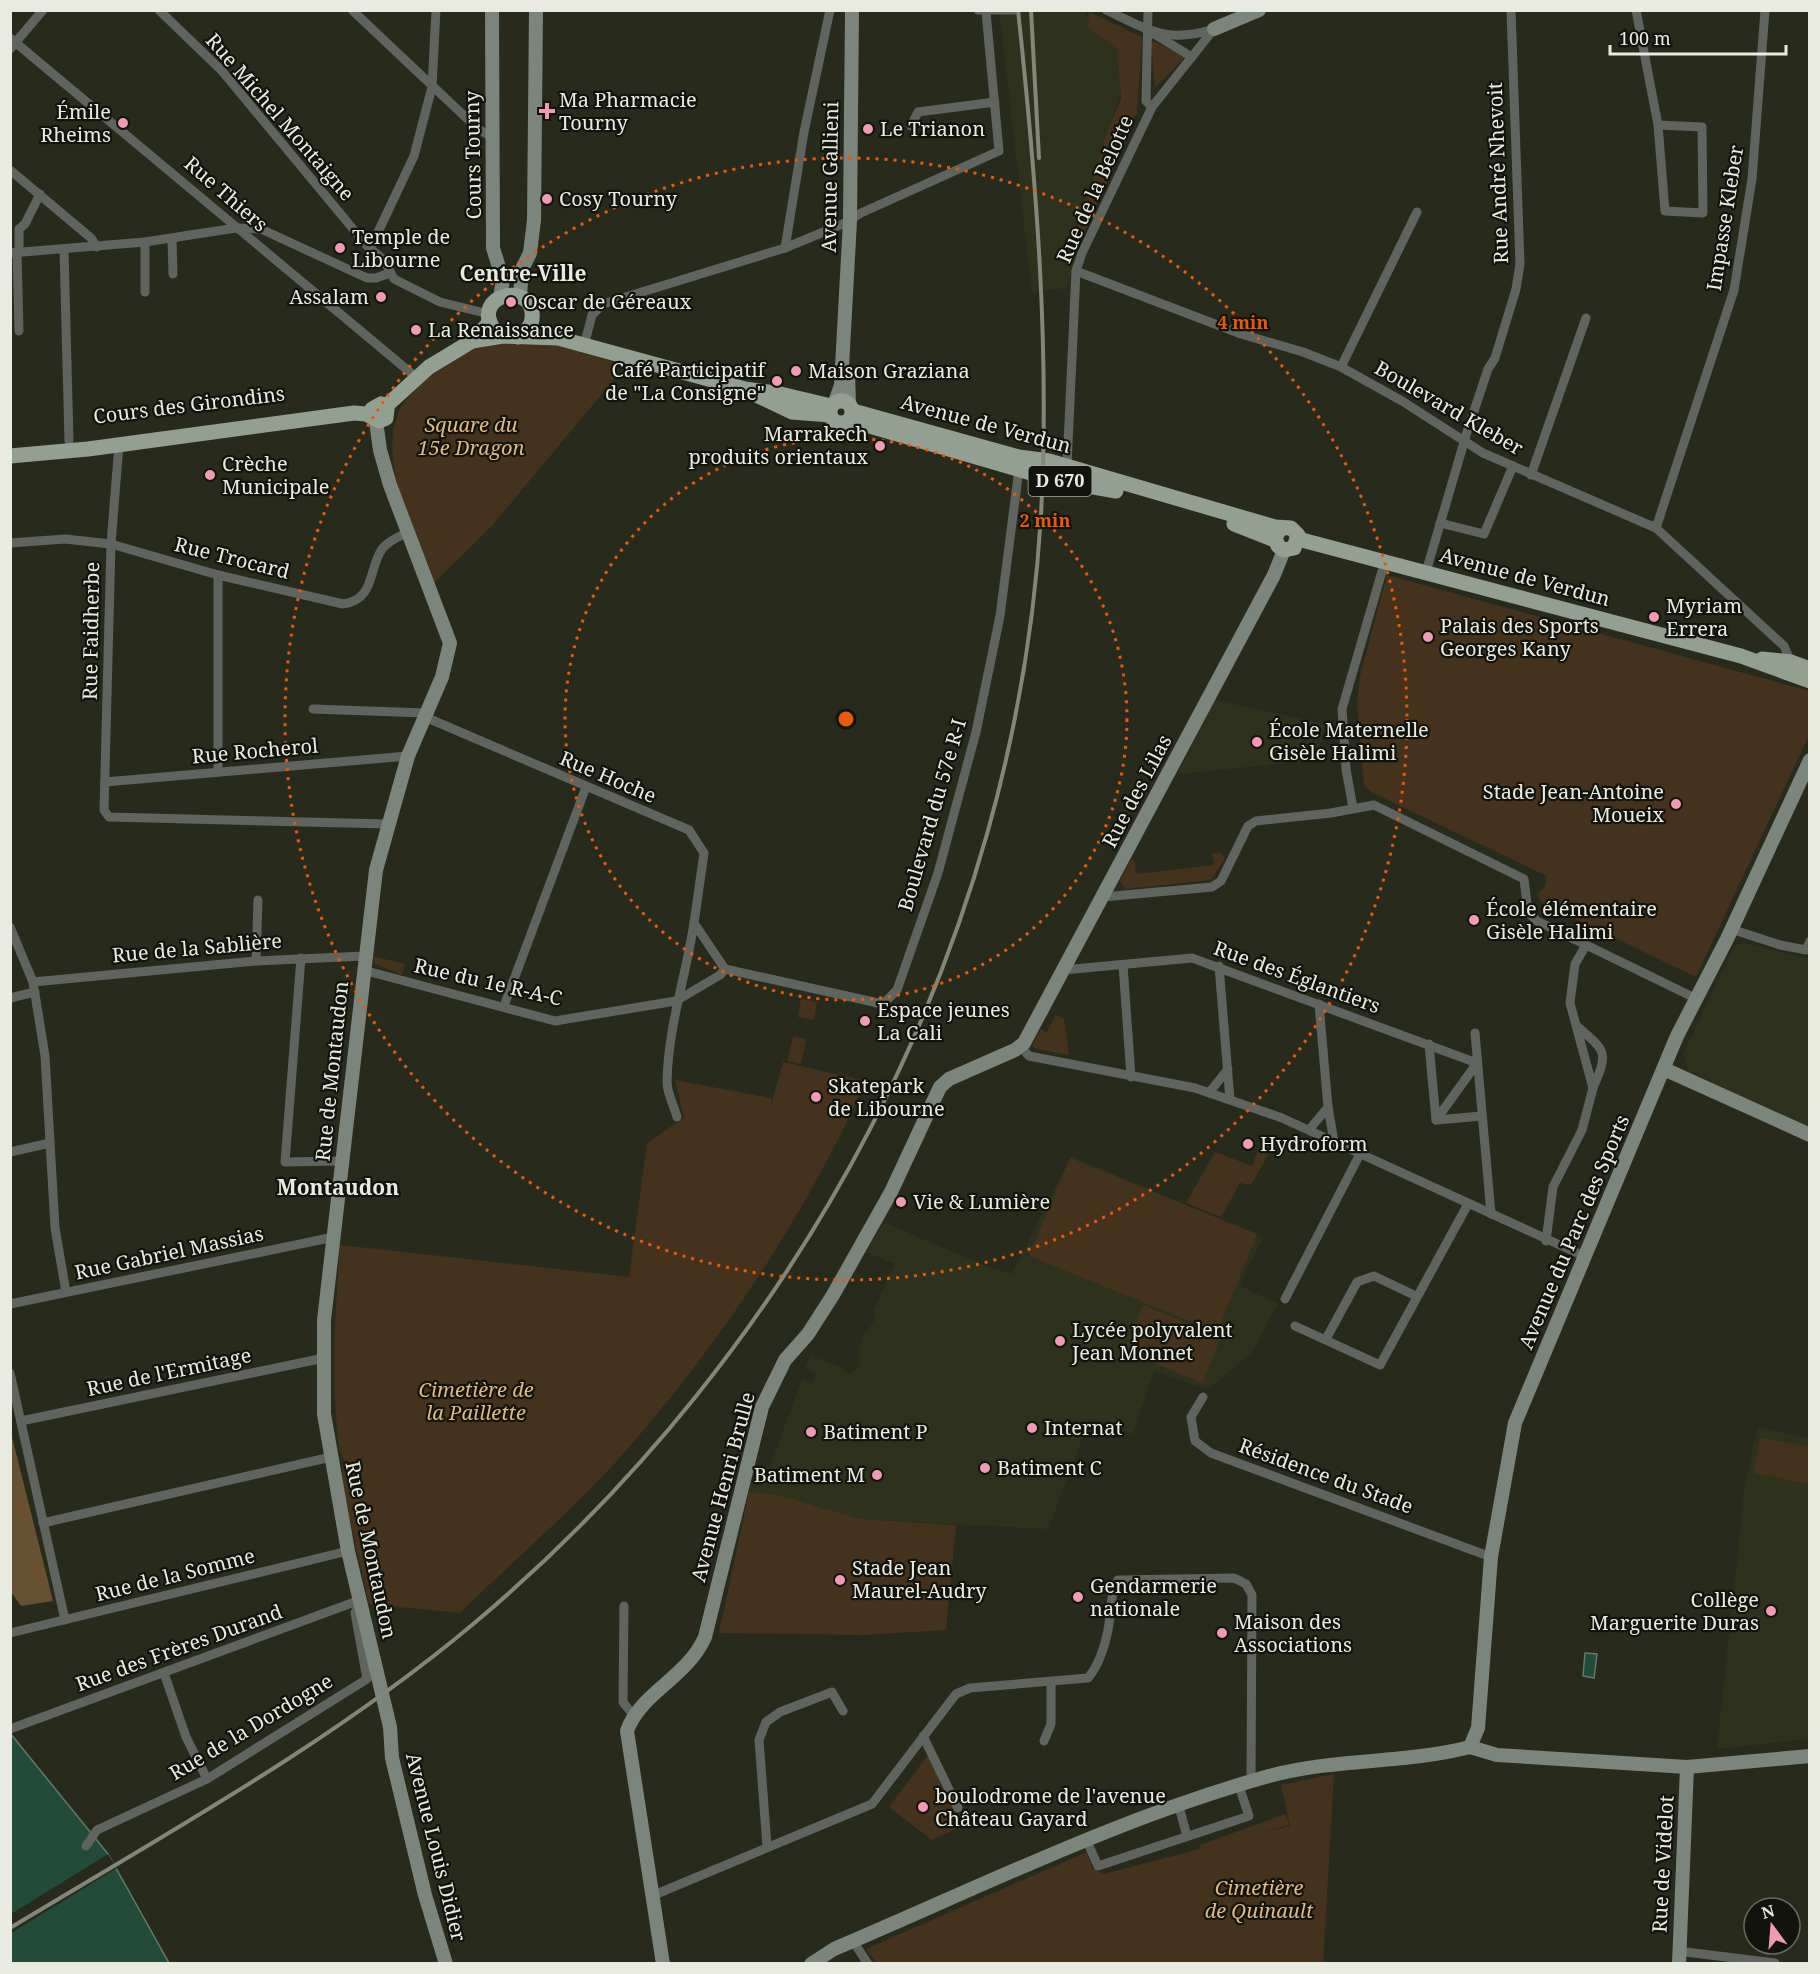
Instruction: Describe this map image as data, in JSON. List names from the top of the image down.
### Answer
{
  "streets": {
    "main road": ["Cours des Girondins", "Avenue de Verdun", "D 670"],
    "street": [
      "Rue Michel Montaigne",
      "Cours Tourny",
      "Rue André Nhevoit",
      "Avenue Gallieni",
      "Rue de la Belotte",
      "Rue Thiers",
      "Impasse Kleber",
      "Boulevard Kleber",
      "Rue Trocard",
      "Rue Faidherbe",
      "Rue Rocherol",
      "Rue Hoche",
      "Rue des Lilas",
      "Boulevard du 57e R-I",
      "Rue de la Sablière",
      "Rue des Églantiers",
      "Rue du 1e R-A-C",
      "Rue de Montaudon",
      "Avenue du Parc des Sports",
      "Rue Gabriel Massias",
      "Rue de l'Ermitage",
      "Résidence du Stade",
      "Avenue Henri Brulle",
      "Rue de la Somme",
      "Rue des Frères Durand",
      "Rue de la Dordogne",
      "Avenue Louis Didier",
      "Rue de Videlot"
    ]
  },
  "crossings": [
    ["Rue Michel Montaigne", "Cours Tourny"],
    ["Rue Michel Montaigne", "D 670"],
    ["Cours Tourny", "D 670"],
    ["Rue André Nhevoit", "Boulevard Kleber"],
    ["Rue André Nhevoit", "Avenue de Verdun"],
    ["Avenue Gallieni", "Avenue de Verdun"],
    ["Rue de la Belotte", "Boulevard Kleber"],
    ["Rue de la Belotte", "Avenue de Verdun"],
    ["Impasse Kleber", "Boulevard Kleber"],
    ["Cours des Girondins", "Rue Faidherbe"],
    ["Cours des Girondins", "Rue de Montaudon"],
    ["Boulevard Kleber", "Avenue de Verdun"],
    ["Avenue de Verdun", "D 670"],
    ["Avenue de Verdun", "Rue des Lilas"],
    ["Avenue de Verdun", "Boulevard du 57e R-I"],
    ["Rue Trocard", "Rue Faidherbe"],
    ["Rue Trocard", "Rue de Montaudon"],
    ["Rue Faidherbe", "Rue Rocherol"],
    ["Rue Faidherbe", "Rue de Montaudon"],
    ["Rue Rocherol", "Rue de Montaudon"],
    ["Rue Hoche", "Rue du 1e R-A-C"],
    ["Rue Hoche", "Rue de Montaudon"],
    ["Rue des Lilas", "Rue des Églantiers"],
    ["Rue des Lilas", "Avenue Henri Brulle"],
    ["Boulevard du 57e R-I", "Rue du 1e R-A-C"],
    ["Rue de la Sablière", "Rue du 1e R-A-C"],
    ["Rue de la Sablière", "Rue de Montaudon"],
    ["Rue du 1e R-A-C", "Rue de Montaudon"],
    ["Rue de Montaudon", "Rue Gabriel Massias"],
    ["Rue de Montaudon", "Rue de l'Ermitage"],
    ["Rue de Montaudon", "Rue de la Somme"],
    ["Rue de Montaudon", "Rue des Frères Durand"],
    ["Rue de Montaudon", "Rue de la Dordogne"],
    ["Rue de Montaudon", "Avenue Louis Didier"],
    ["Avenue du Parc des Sports", "Résidence du Stade"]
  ],
  "districts": ["Centre-Ville", "Montaudon"],
  "parks": ["Square du 15e Dragon", "Cimetière de la Paillette", "Cimetière de Quinault"],
  "places": {
    "health": ["Ma Pharmacie Tourny"],
    "other": [
      "Émile Rheims",
      "Le Trianon",
      "Cosy Tourny",
      "Temple de Libourne",
      "Assalam",
      "Oscar de Géreaux",
      "La Renaissance",
      "Maison Graziana",
      "Café Participatif de \"La Consigne\"",
      "Marrakech produits orientaux",
      "Crèche Municipale",
      "Myriam Errera",
      "Palais des Sports Georges Kany",
      "École Maternelle Gisèle Halimi",
      "Stade Jean-Antoine Moueix",
      "École élémentaire Gisèle Halimi",
      "Espace jeunes La Cali",
      "Skatepark de Libourne",
      "Hydroform",
      "Vie & Lumière",
      "Lycée polyvalent Jean Monnet",
      "Internat",
      "Batiment P",
      "Batiment C",
      "Batiment M",
      "Stade Jean Maurel-Audry",
      "Gendarmerie nationale",
      "Collège Marguerite Duras",
      "Maison des Associations",
      "boulodrome de l'avenue Château Gayard"
    ]
  },
  "scale_bar": "100 m",
  "north": "top",
  "rings": ["4 min", "2 min"]
}
